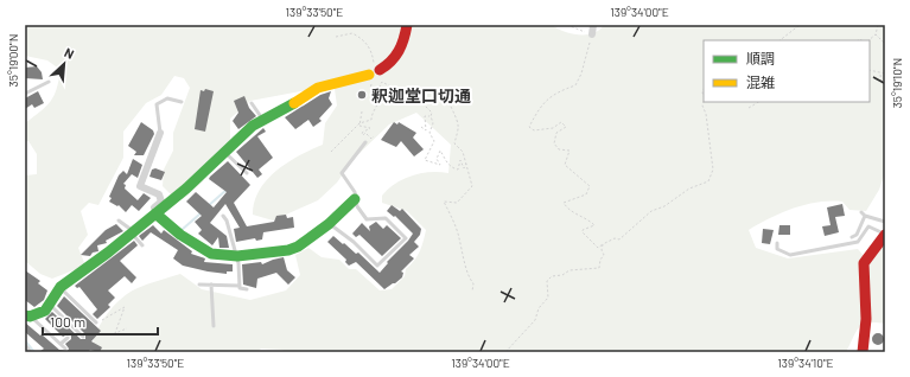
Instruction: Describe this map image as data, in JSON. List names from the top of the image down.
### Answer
{
  "places": ["釈迦堂口切通"],
  "legend": ["順調", "混雑"],
  "scale_bar": "100 m",
  "north": "top right",
  "coordinates": [
    "139°33'50\"E",
    "139°34'00\"E",
    "35°19'00\"N",
    "35°19'10\"N",
    "139°34'10\"E"
  ]
}
